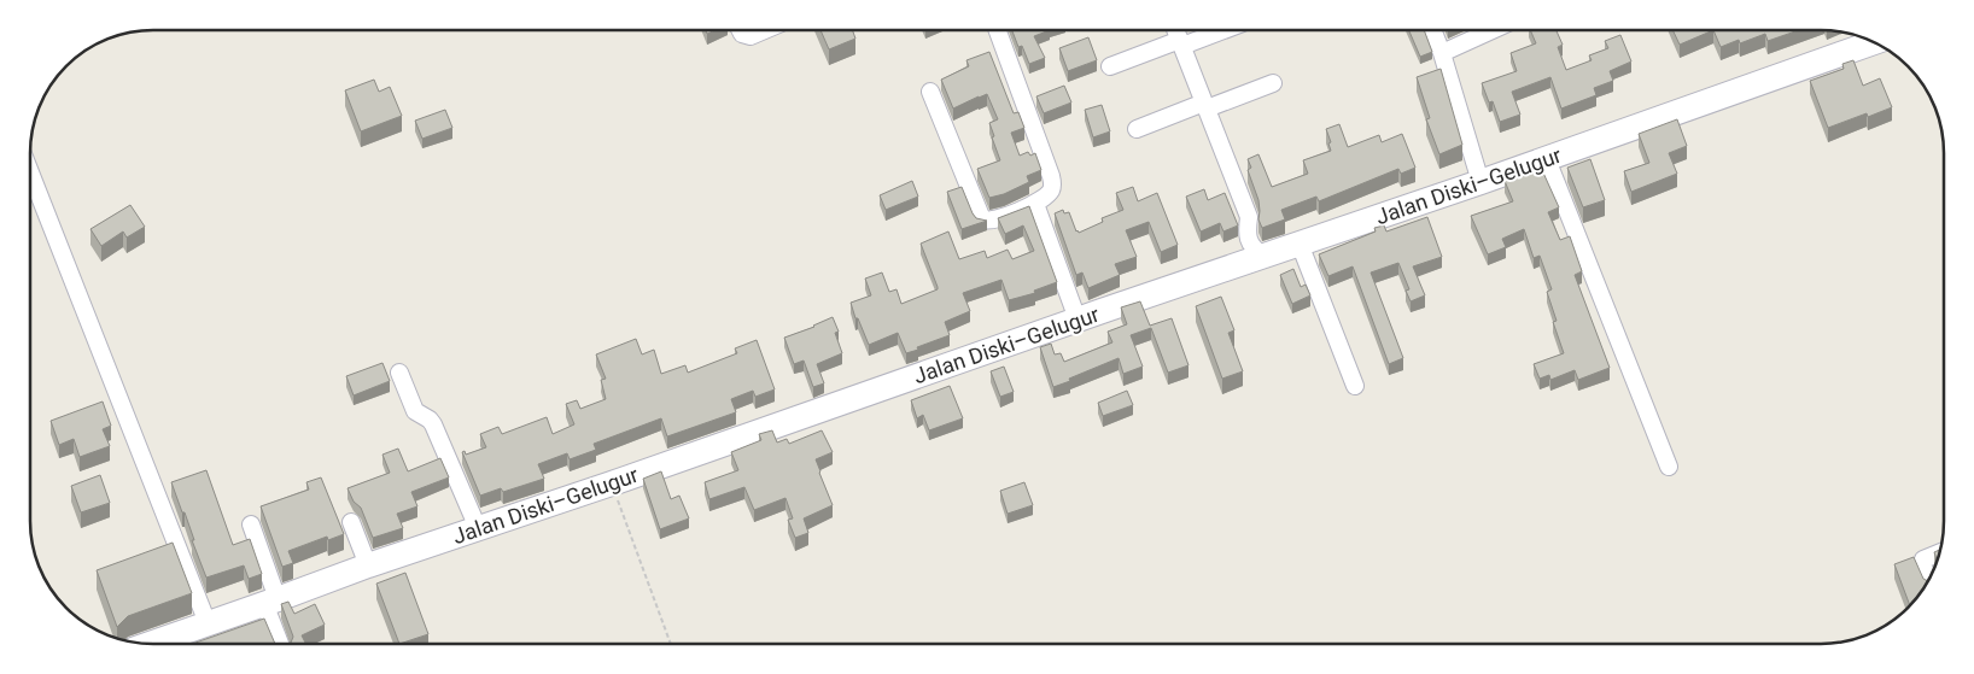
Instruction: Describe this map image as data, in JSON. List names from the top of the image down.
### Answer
{
  "streets": {
    "main road": ["Jalan Diski–Gelugur"]
  }
}
